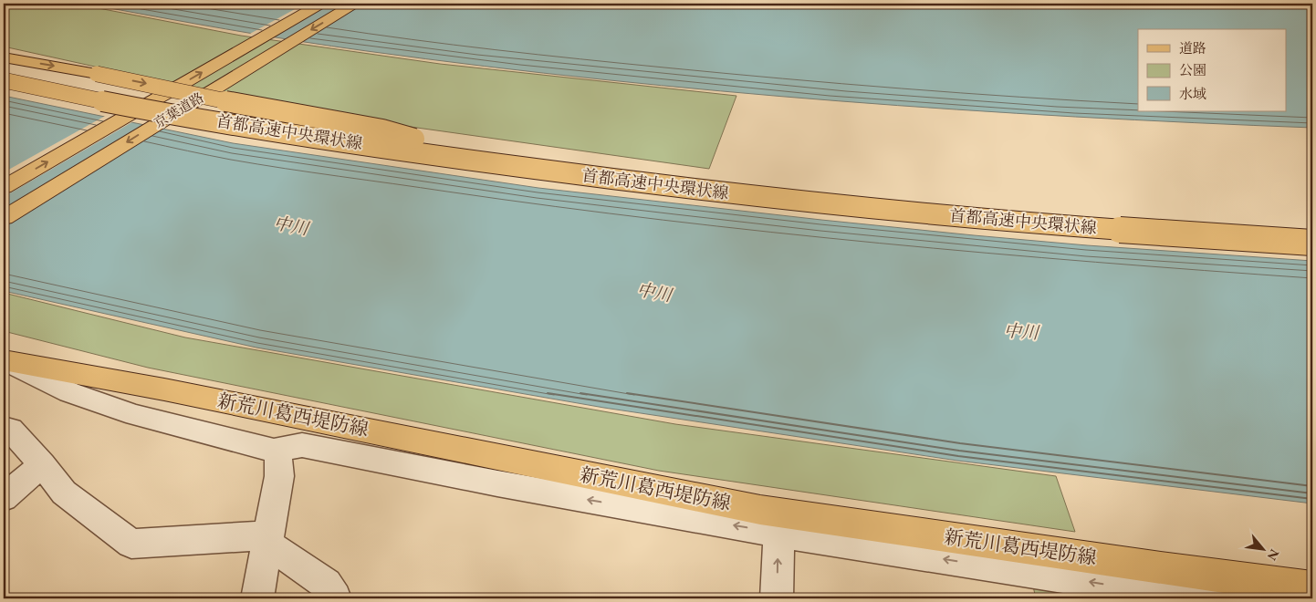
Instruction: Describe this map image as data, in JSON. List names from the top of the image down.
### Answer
{
  "streets": {
    "main road": ["京葉道路", "首都高速中央環状線", "新荒川葛西堤防線"]
  },
  "water": ["中川"],
  "legend": ["道路", "公園", "水域"],
  "north": "bottom right"
}
